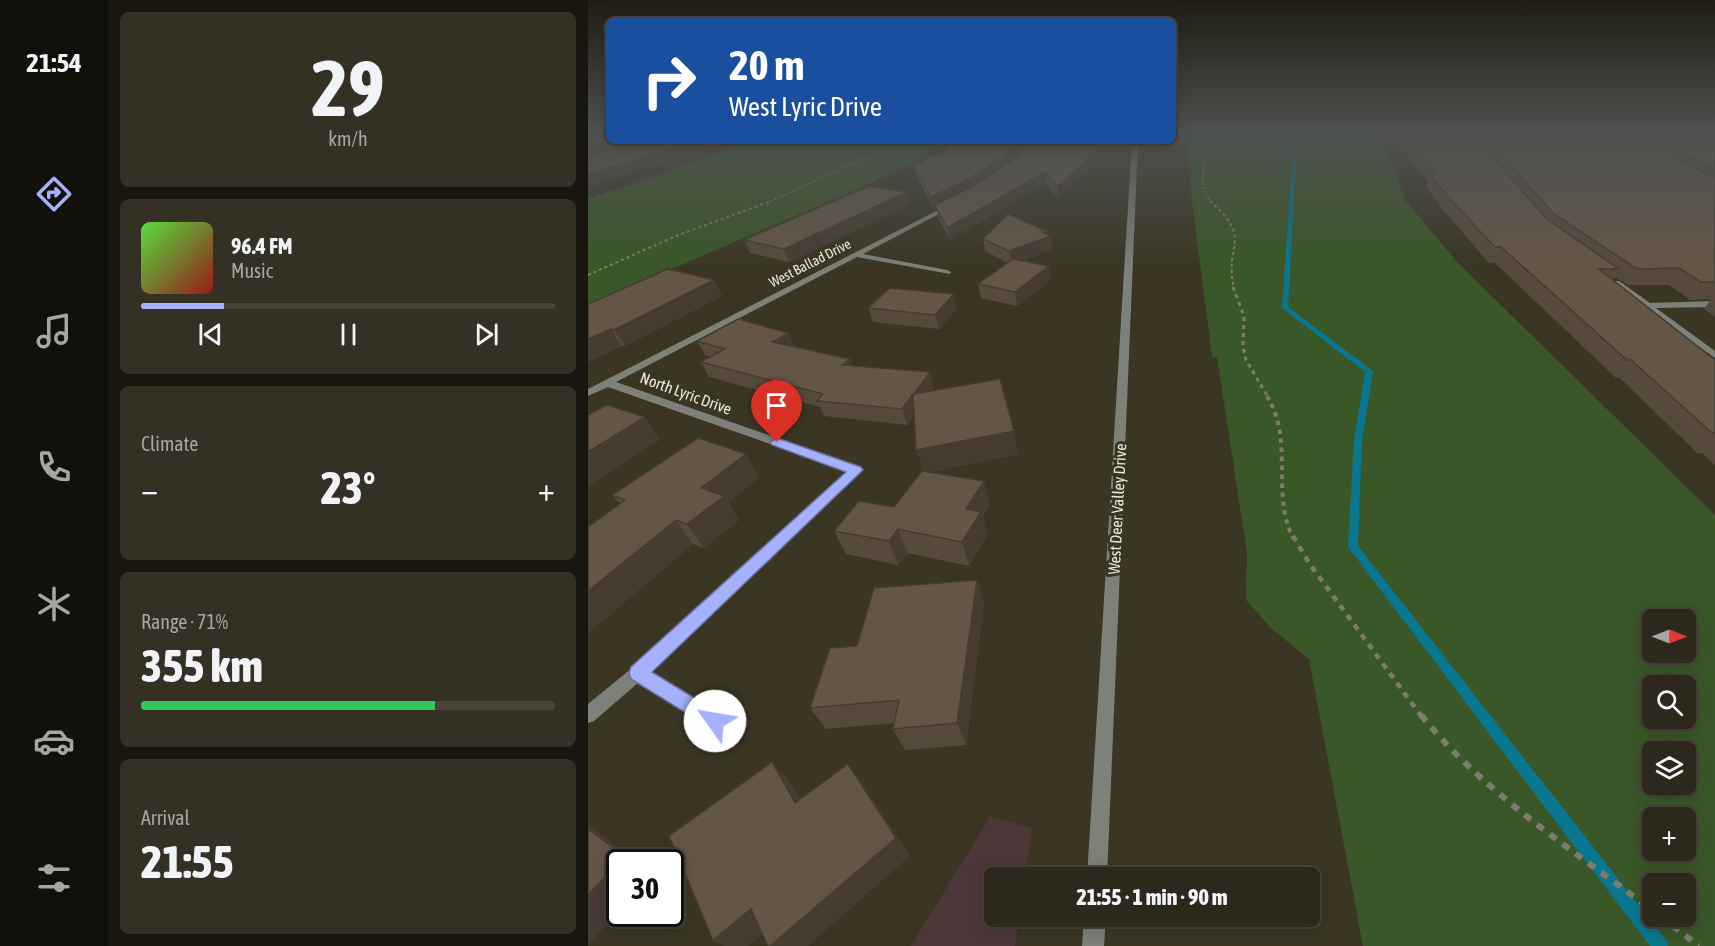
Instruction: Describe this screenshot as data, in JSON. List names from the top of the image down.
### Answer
{
  "streets": {
    "street": ["West Ballad Drive", "North Lyric Drive", "West Deer Valley Drive"]
  },
  "crossings": [
    ["West Ballad Drive", "North Lyric Drive"]
  ],
  "north": "right",
  "page": {
    "tabs": "21:54",
    "tile": [
      ["29", "km/h"],
      "Climate",
      ["Range · 71%", "355 km"],
      ["Arrival", "21:55"]
    ],
    "turn": ["20 m", "West Lyric Drive"],
    "song": ["96.4 FM", "Music"],
    "heat": ["−", "23°", "+"],
    "map_buttons": ["+", "−"],
    "limit": "30",
    "trip": "21:55 · 1 min · 90 m"
  }
}
